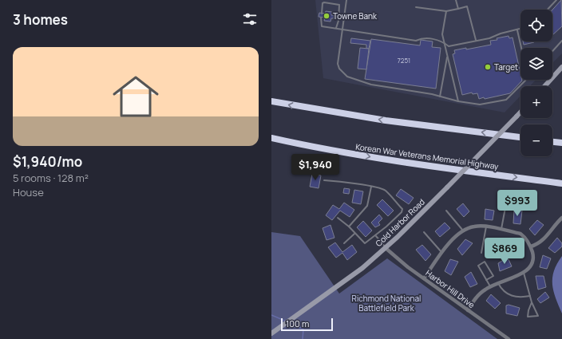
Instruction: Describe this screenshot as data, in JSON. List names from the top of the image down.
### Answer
{
  "streets": {
    "highway": ["Korean War Veterans Memorial Highway"],
    "main road": ["Cold Harbor Road"],
    "street": ["Harbor Hill Drive"]
  },
  "crossings": [
    ["Cold Harbor Road", "Harbor Hill Drive"]
  ],
  "parks": ["Richmond National Battlefield Park"],
  "places": ["Towne Bank", "Target"],
  "house_numbers": ["7251"],
  "scale_bar": "100 m",
  "page": {
    "heading": "3 homes",
    "map_buttons": ["+", "−"],
    "list": [
      {
        "name": "$1,940/mo",
        "note": "5 rooms · 128 m² · House"
      }
    ],
    "price": ["$1,940", "$993", "$869"],
    "scale": "100 m"
  }
}
